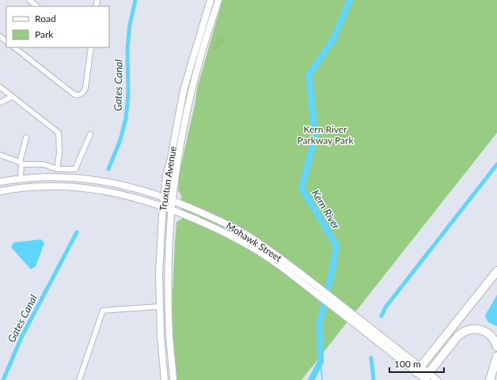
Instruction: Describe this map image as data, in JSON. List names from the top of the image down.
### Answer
{
  "streets": {
    "main road": ["Truxtun Avenue", "Mohawk Street"]
  },
  "crossings": [
    ["Truxtun Avenue", "Mohawk Street"]
  ],
  "water": ["Gates Canal", "Kern River"],
  "parks": ["Kern River Parkway Park"],
  "legend": ["Road", "Park"],
  "scale_bar": "100 m"
}
